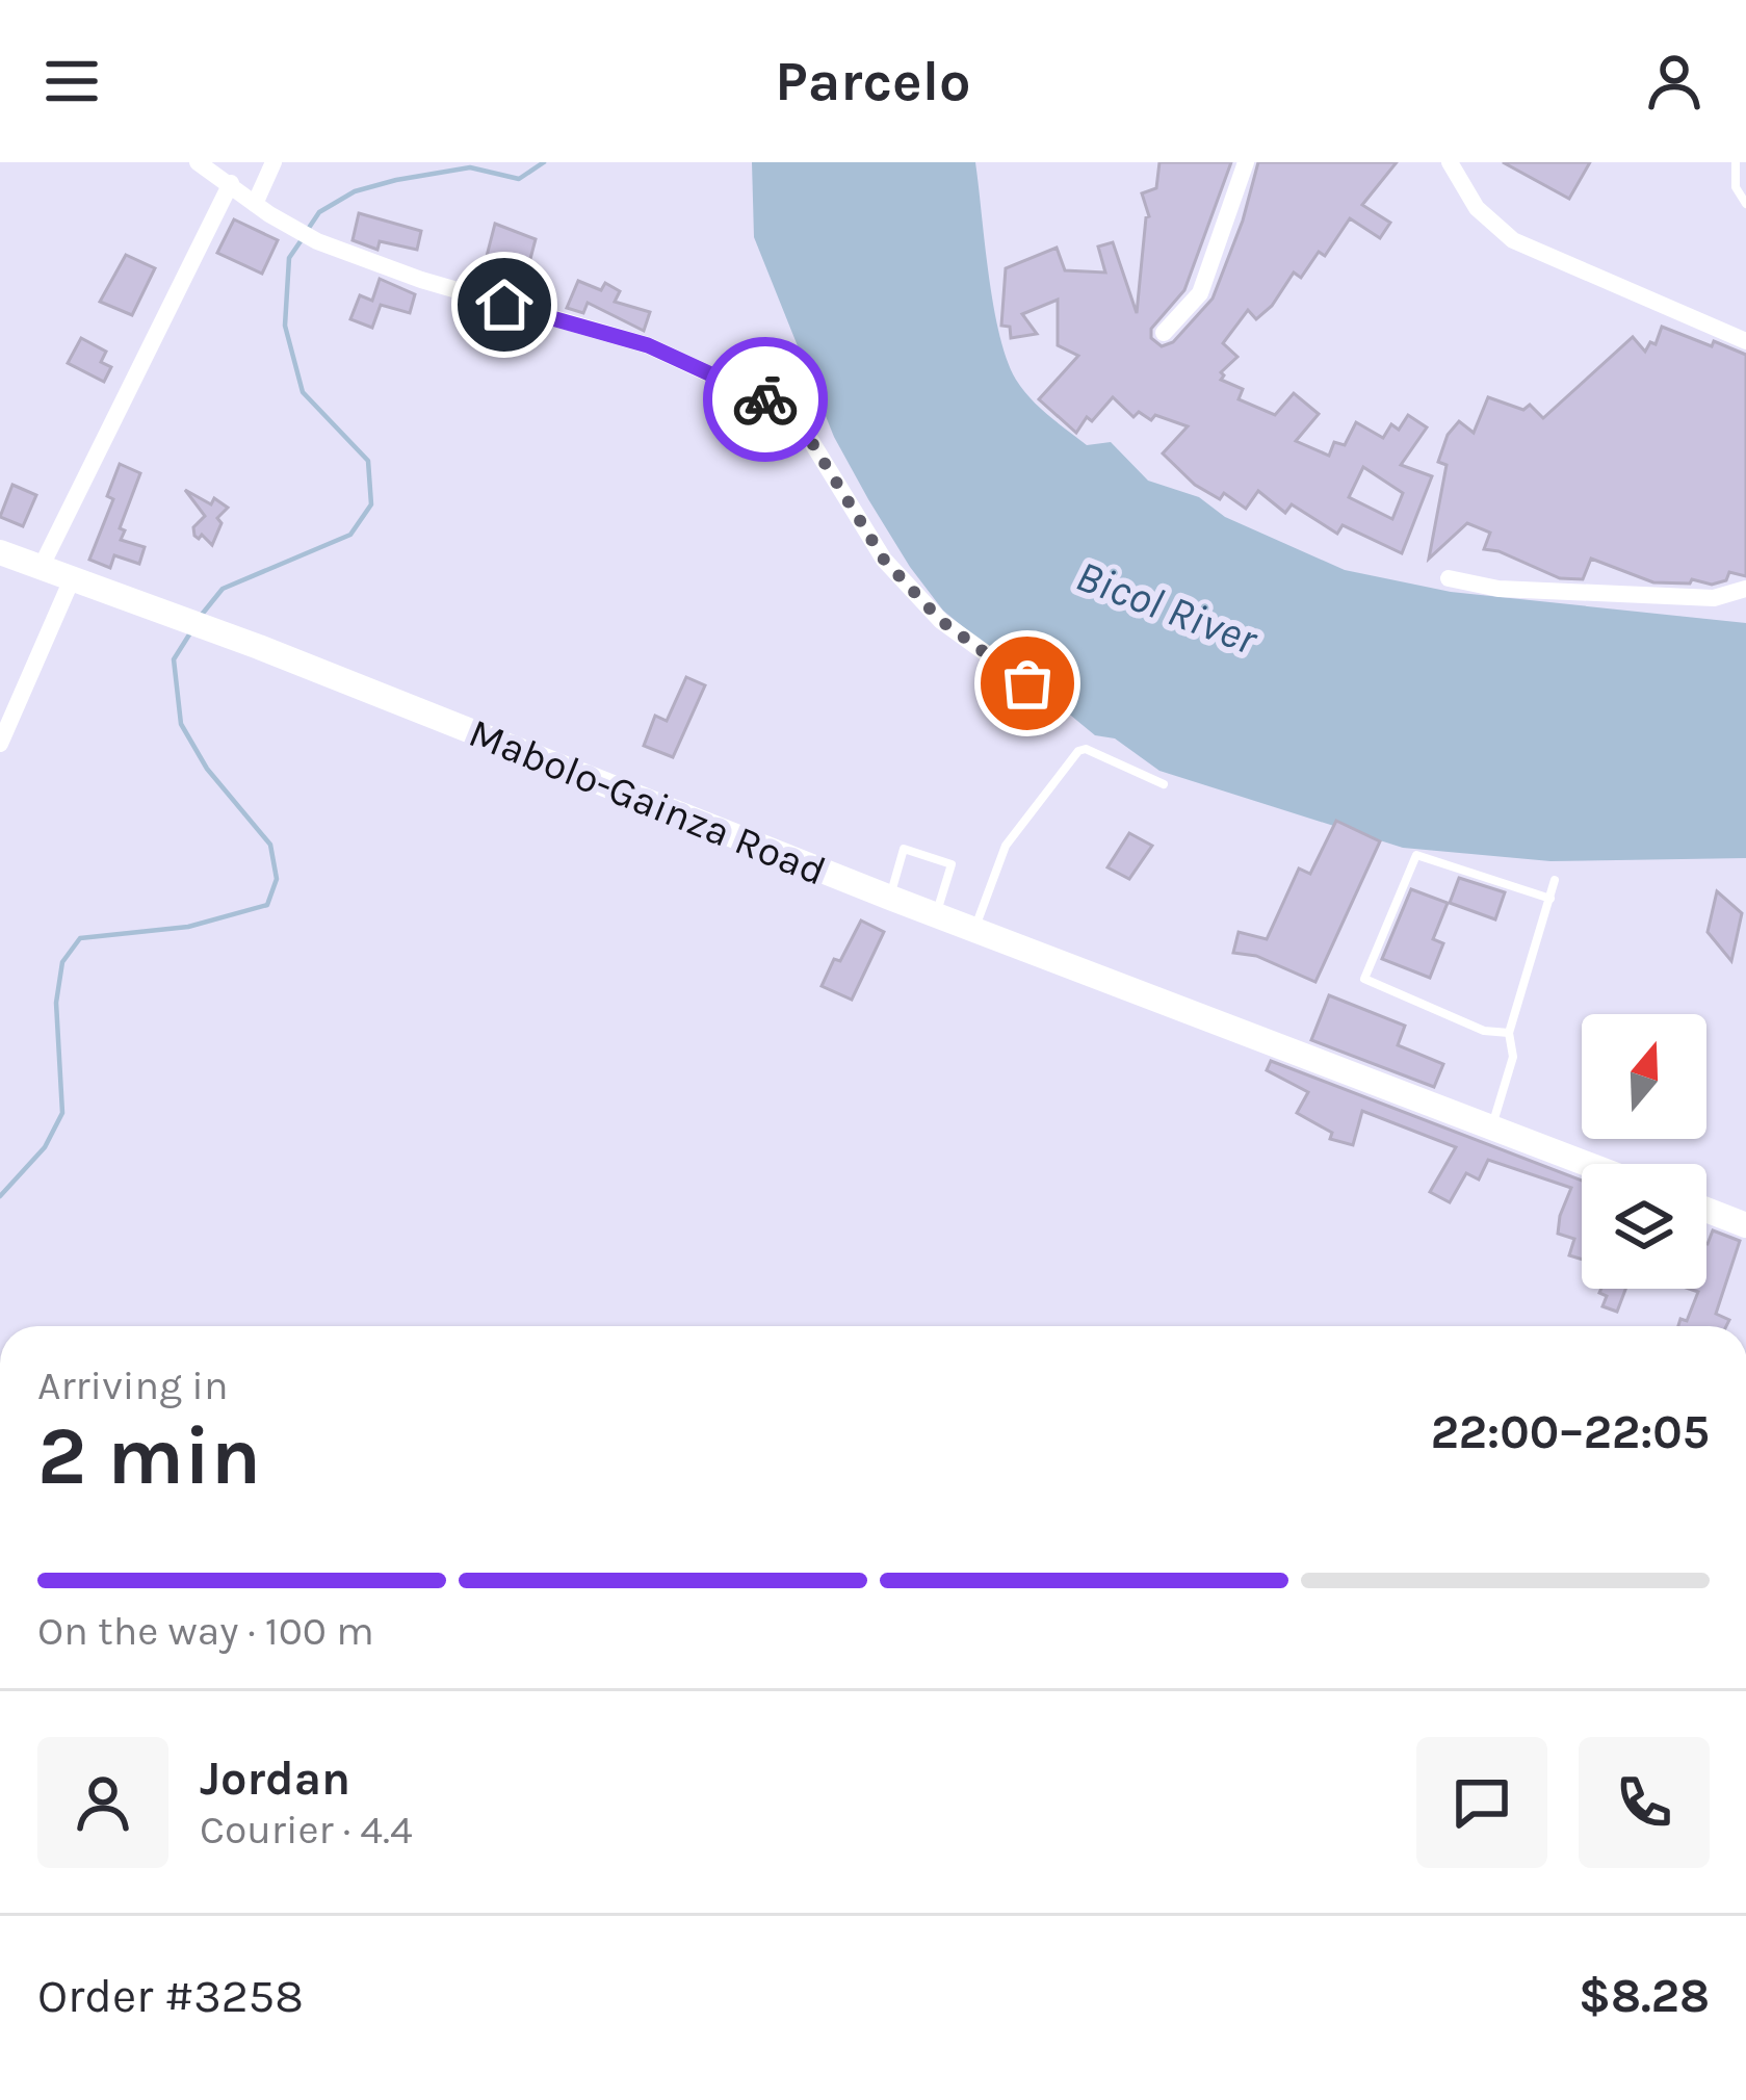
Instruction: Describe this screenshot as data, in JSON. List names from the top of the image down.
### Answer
{
  "streets": {
    "main road": ["Mabolo-Gainza Road"]
  },
  "water": ["Bicol River"],
  "north": "top",
  "page": {
    "header": "Parcelo",
    "heading": ["2 min", "Arriving in", "22:00–22:05"],
    "panel": [
      "Jordan",
      "Courier · 4.4",
      "Order #3258",
      "$8.28"
    ],
    "bar": "On the way · 100 m"
  }
}
